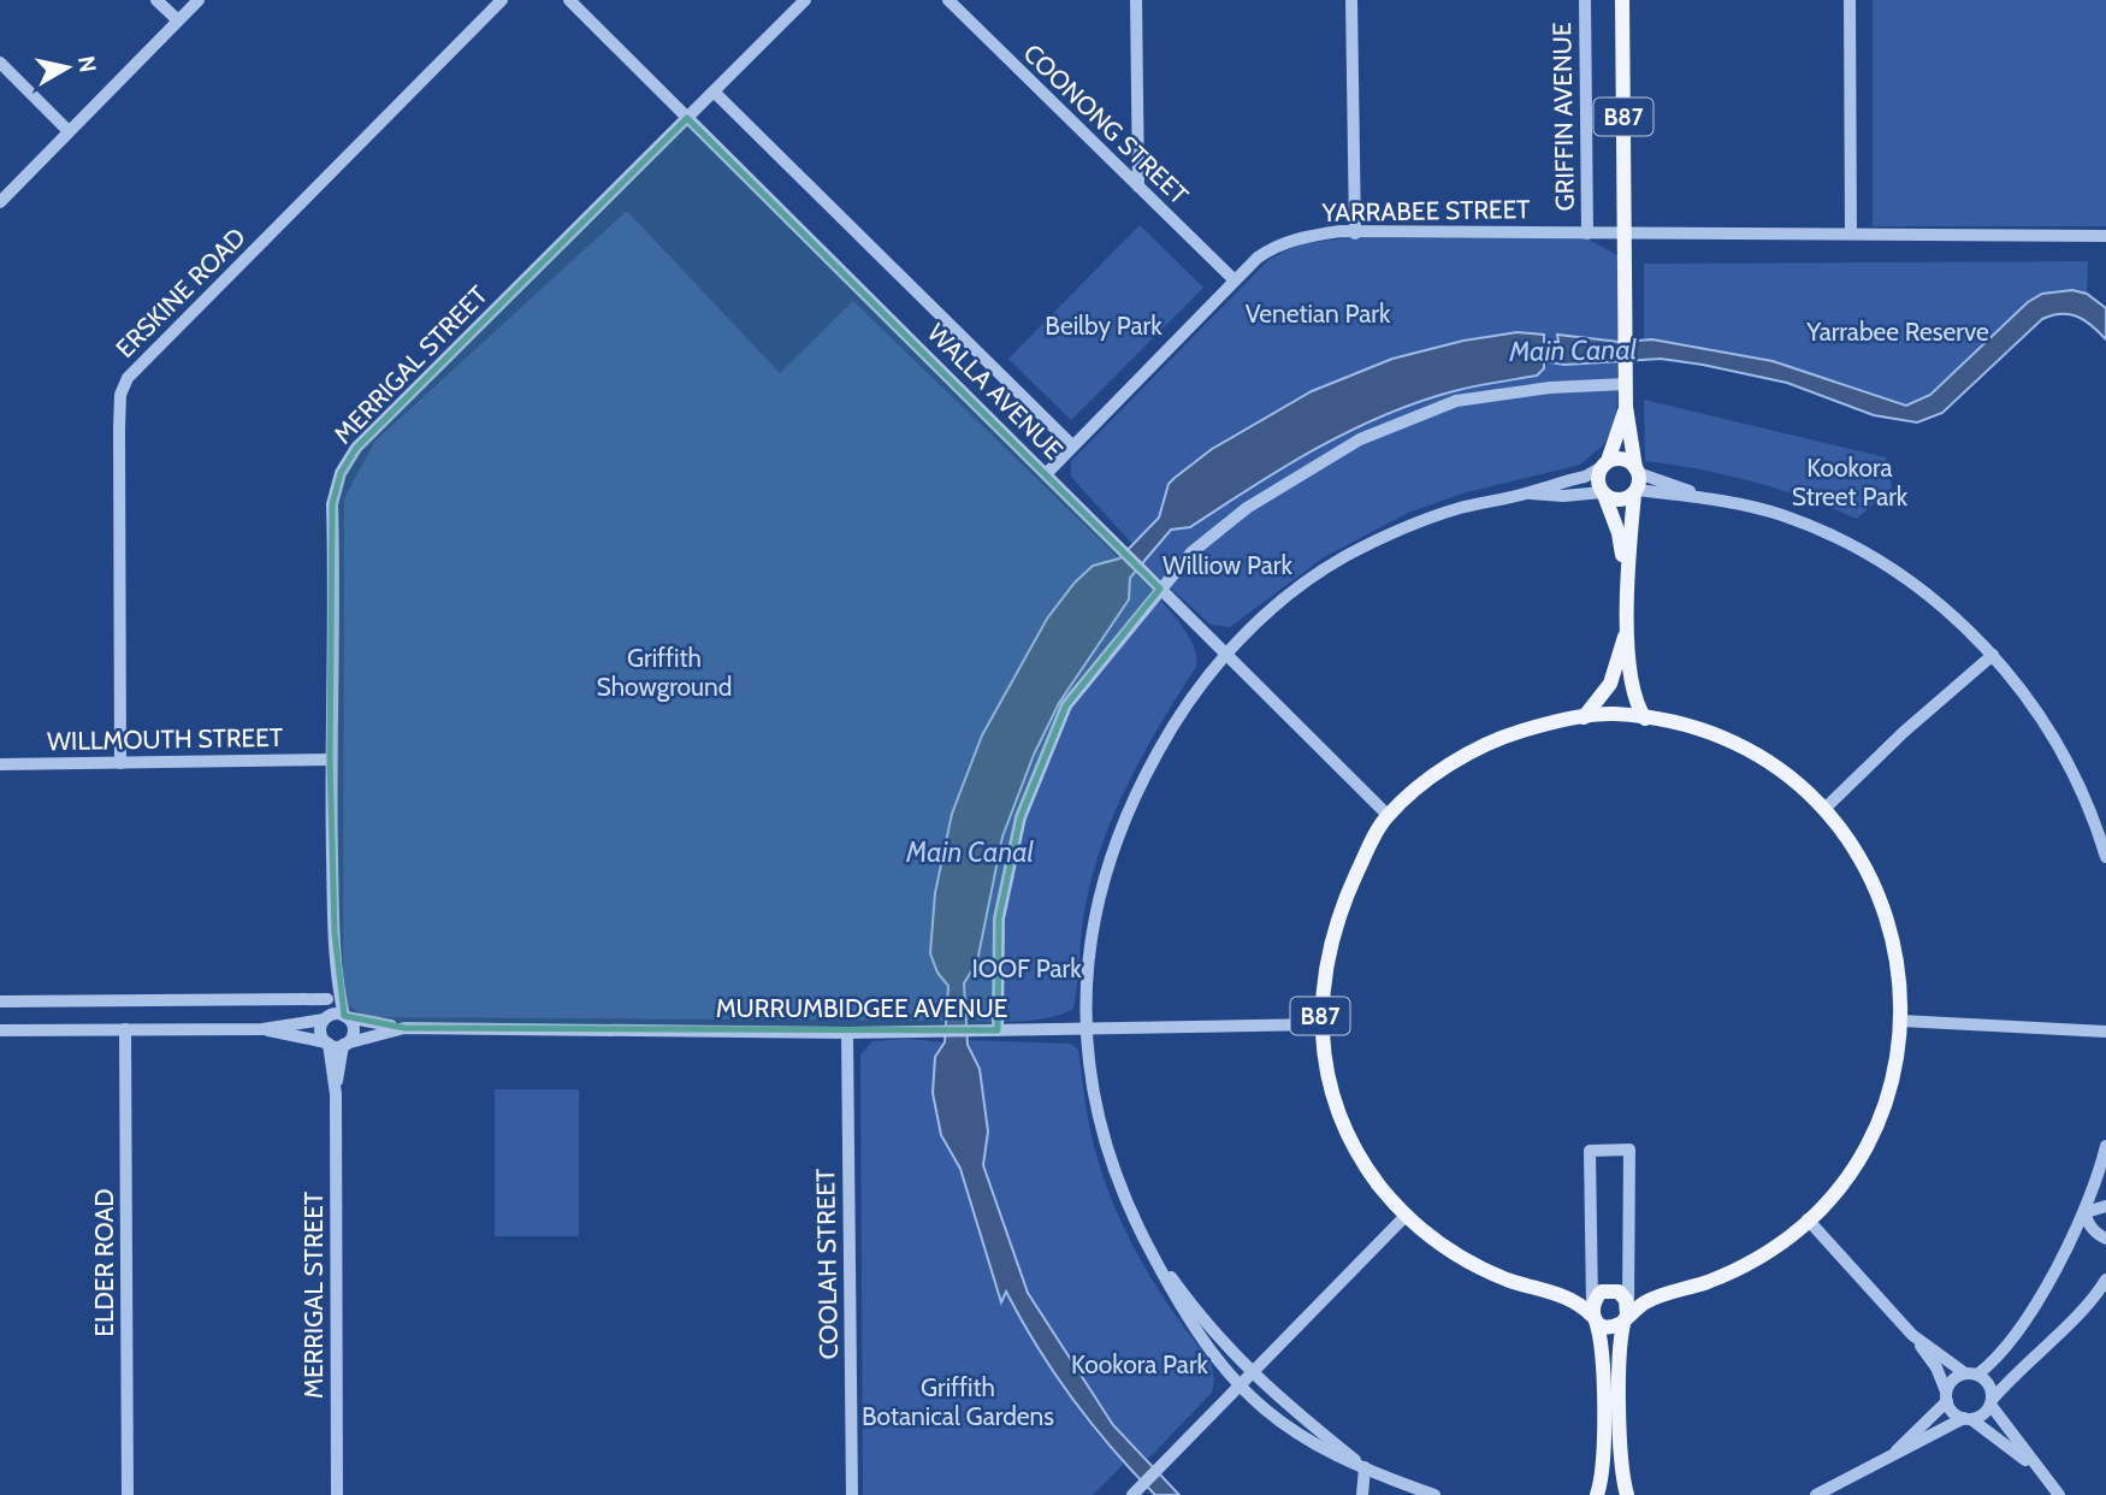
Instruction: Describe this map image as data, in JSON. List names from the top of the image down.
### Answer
{
  "streets": {
    "main road": ["B87"],
    "street": [
      "GRIFFIN AVENUE",
      "COONONG STREET",
      "YARRABEE STREET",
      "ERSKINE ROAD",
      "MERRIGAL STREET",
      "WALLA AVENUE",
      "WILLMOUTH STREET",
      "MURRUMBIDGEE AVENUE",
      "ELDER ROAD",
      "COOLAH STREET"
    ]
  },
  "crossings": [
    ["GRIFFIN AVENUE", "YARRABEE STREET"],
    ["B87", "YARRABEE STREET"],
    ["B87", "WALLA AVENUE"],
    ["B87", "MURRUMBIDGEE AVENUE"],
    ["COONONG STREET", "YARRABEE STREET"],
    ["YARRABEE STREET", "WALLA AVENUE"],
    ["ERSKINE ROAD", "WILLMOUTH STREET"],
    ["MERRIGAL STREET", "WALLA AVENUE"],
    ["MERRIGAL STREET", "WILLMOUTH STREET"],
    ["MERRIGAL STREET", "MURRUMBIDGEE AVENUE"],
    ["MURRUMBIDGEE AVENUE", "COOLAH STREET"]
  ],
  "water": ["Main Canal"],
  "parks": [
    "Venetian Park",
    "Beilby Park",
    "Yarrabee Reserve",
    "Kookora Street Park",
    "Williow Park",
    "Griffith Showground",
    "IOOF Park",
    "Kookora Park",
    "Griffith Botanical Gardens"
  ],
  "north": "right"
}
